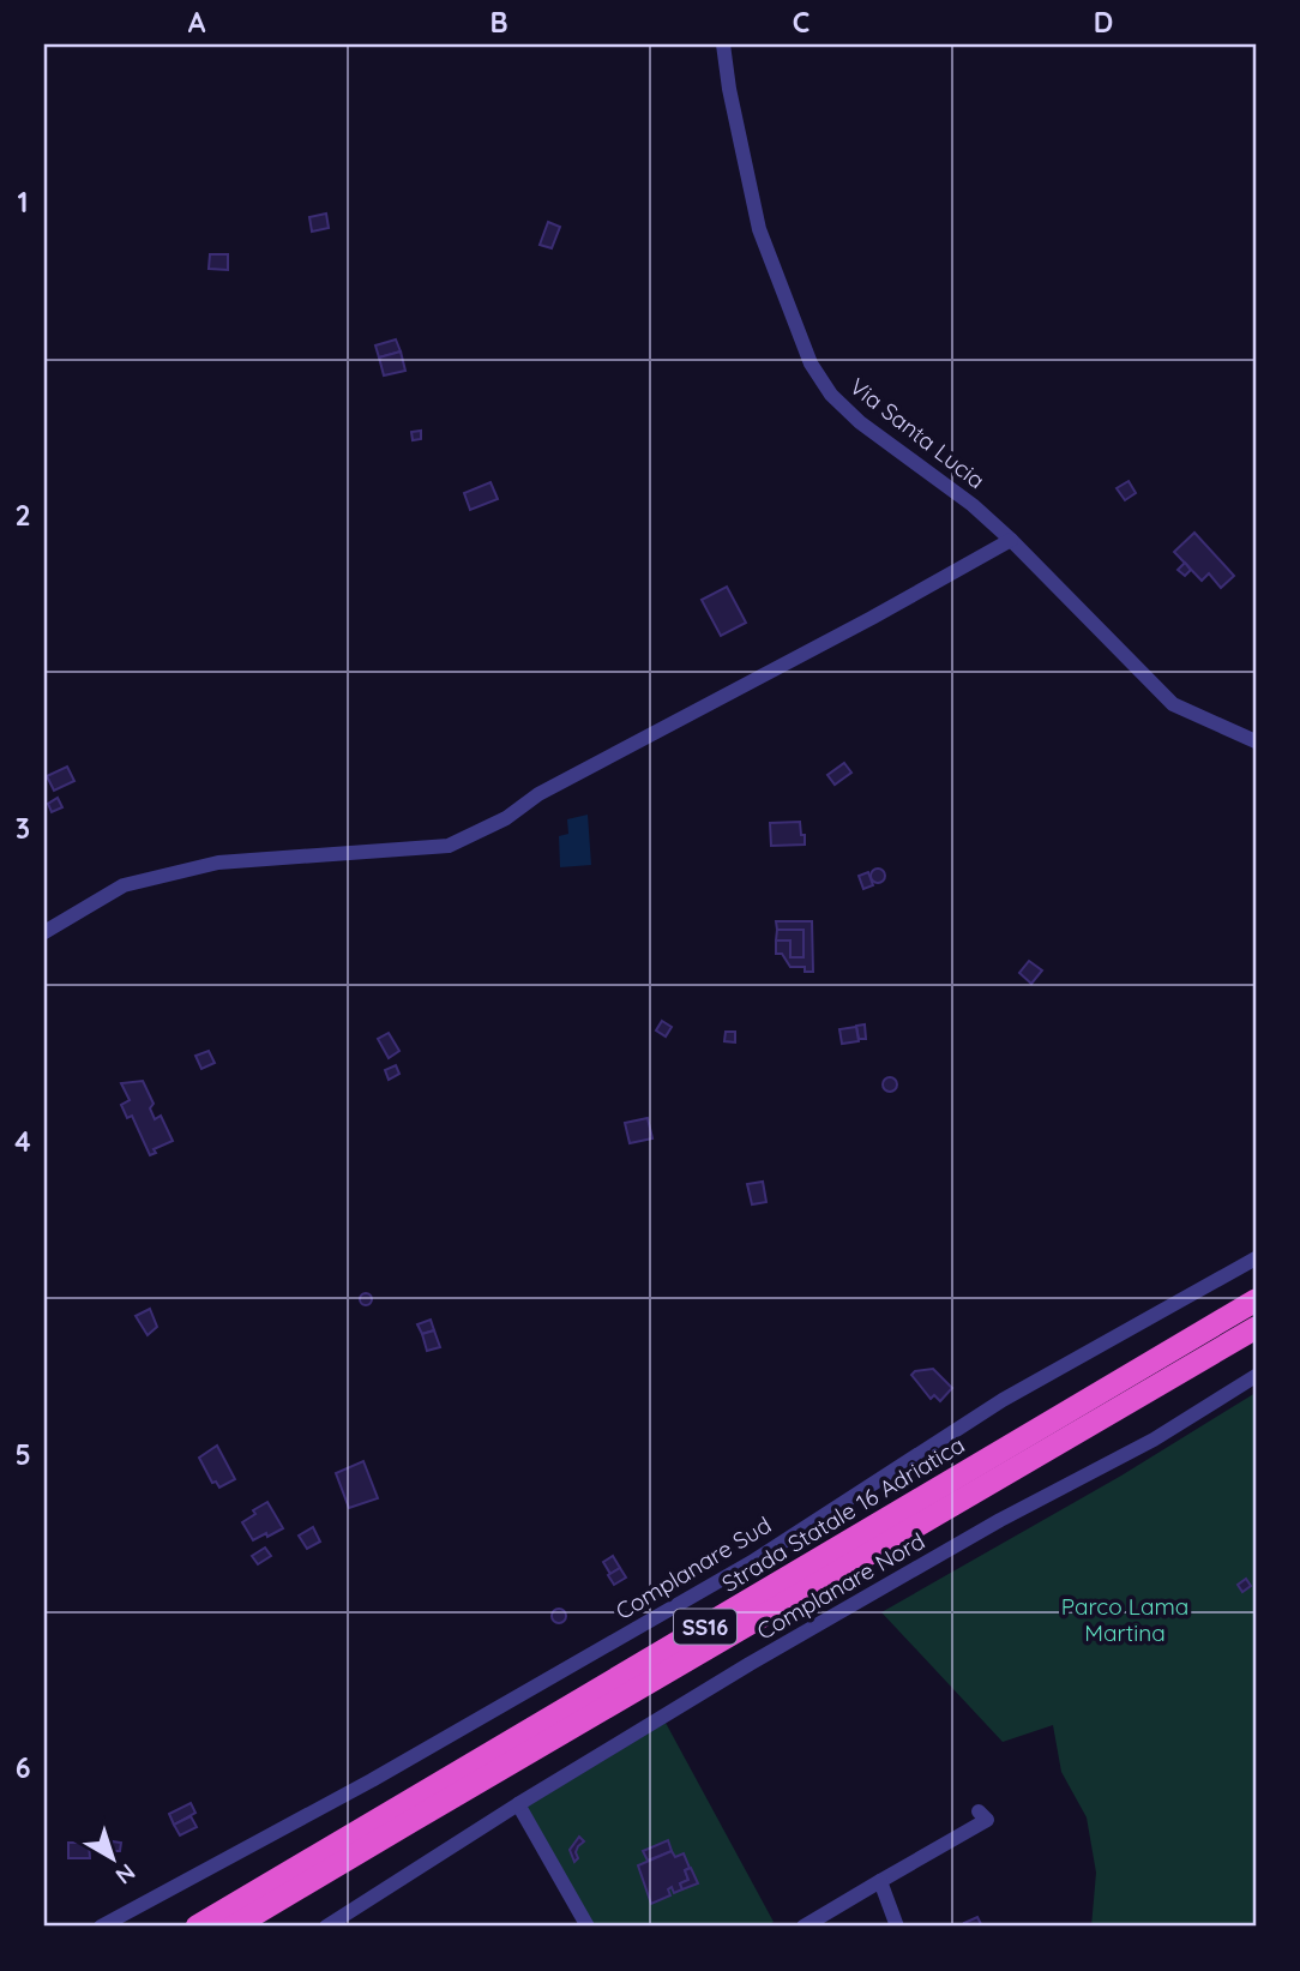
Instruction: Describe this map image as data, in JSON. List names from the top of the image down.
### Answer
{
  "streets": {
    "highway": ["Strada Statale 16 Adriatica", "SS16"],
    "street": ["Via Santa Lucia", "Complanare Sud", "Complanare Nord"]
  },
  "parks": ["Parco Lama Martina"],
  "north": "bottom right",
  "grid": {
    "columns": [
      "A",
      "B",
      "C",
      "D"
    ],
    "rows": [
      "1",
      "2",
      "3",
      "4",
      "5",
      "6"
    ]
  }
}
